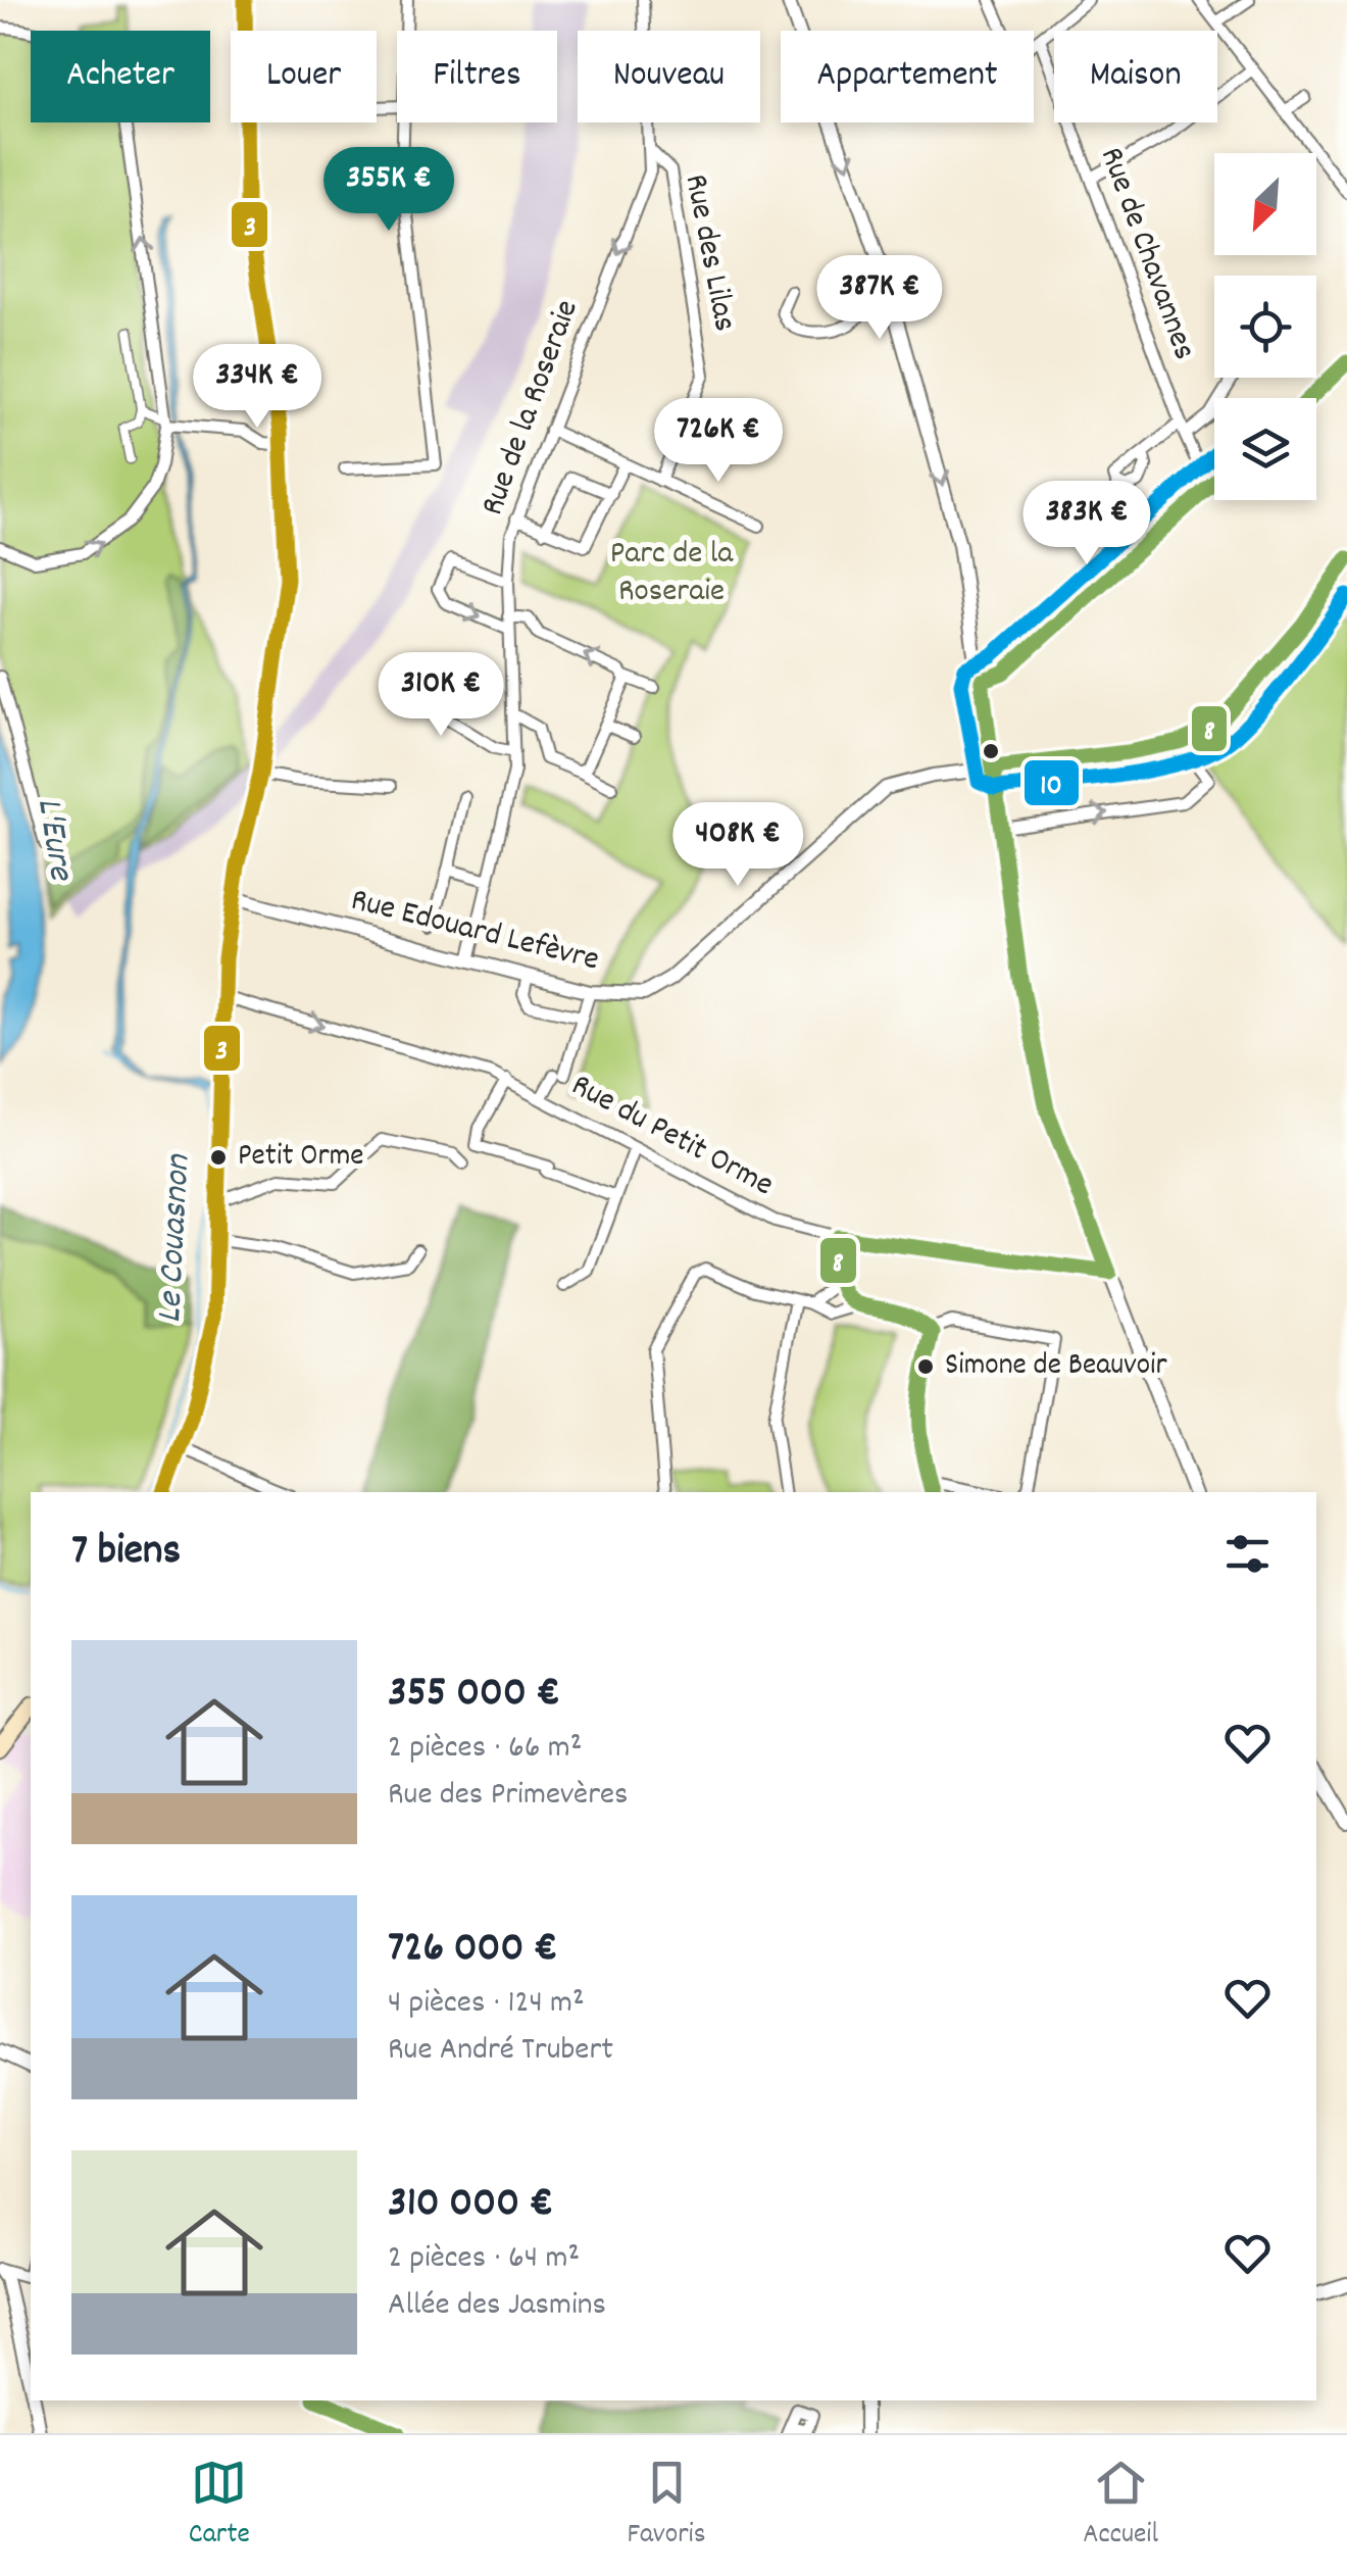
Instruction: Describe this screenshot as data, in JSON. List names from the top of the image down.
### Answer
{
  "streets": {
    "street": [
      "Rue des Lilas",
      "Rue de Chavannes",
      "Rue de la Roseraie",
      "Rue Edouard Lefèvre",
      "Rue du Petit Orme"
    ]
  },
  "crossings": [
    ["Rue des Lilas", "Rue de la Roseraie"],
    ["Rue de la Roseraie", "Rue Edouard Lefèvre"]
  ],
  "water": ["L'Eure", "Le Couasnon"],
  "parks": ["Parc de la Roseraie"],
  "places": ["Petit Orme", "Simone de Beauvoir"],
  "lines": ["transit line 3", "transit line 8", "transit line 10"],
  "north": "bottom left",
  "page": {
    "chip": [
      "Acheter",
      "Louer",
      "Filtres",
      "Nouveau",
      "Appartement",
      "Maison"
    ],
    "price": [
      "355K €",
      "387K €",
      "334K €",
      "726K €",
      "383K €",
      "310K €",
      "408K €"
    ],
    "heading": "7 biens",
    "list": [
      {
        "name": "355 000 €",
        "note": "2 pièces · 66 m² · Rue des Primevères"
      },
      {
        "name": "726 000 €",
        "note": "4 pièces · 124 m² · Rue André Trubert"
      },
      {
        "name": "310 000 €",
        "note": "2 pièces · 64 m² · Allée des Jasmins"
      }
    ],
    "tabs": ["Carte", "Favoris", "Accueil"]
  }
}
